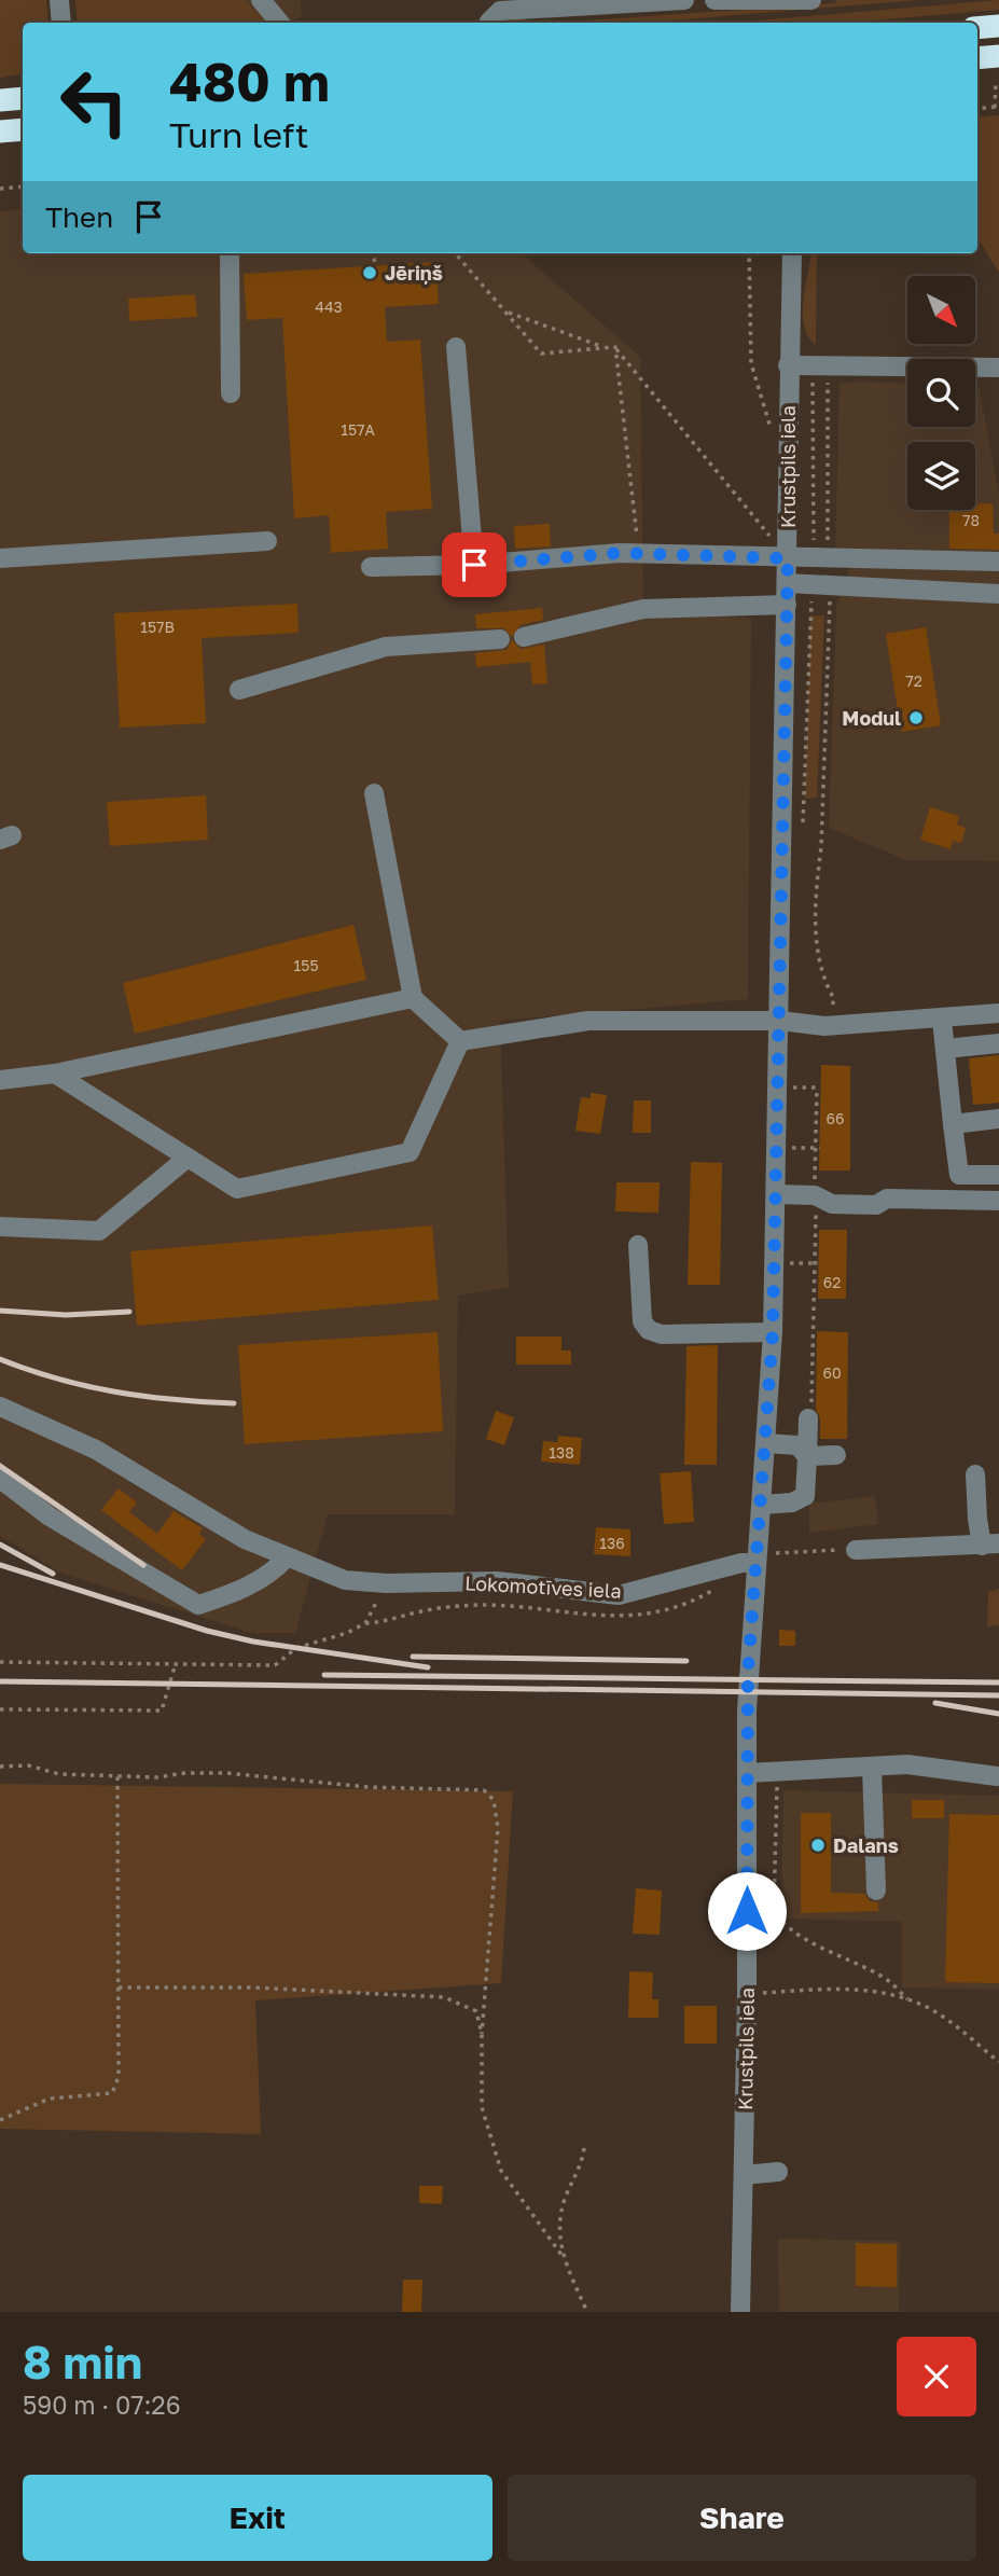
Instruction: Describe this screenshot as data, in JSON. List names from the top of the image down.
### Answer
{
  "streets": {
    "street": ["Krustpils iela", "Lokomotīves iela"]
  },
  "crossings": [
    ["Krustpils iela", "Lokomotīves iela"]
  ],
  "places": ["Jēriņš", "Modul", "Dalans"],
  "house_numbers": [
    "443",
    "157A",
    "78",
    "157B",
    "72",
    "155",
    "66",
    "62",
    "60",
    "138",
    "136"
  ],
  "north": "bottom right",
  "page": {
    "turn": ["480 m", "Turn left"],
    "then": "Then",
    "heading": ["8 min", "590 m · 07:26"],
    "buttons": ["Exit", "Share"]
  }
}
